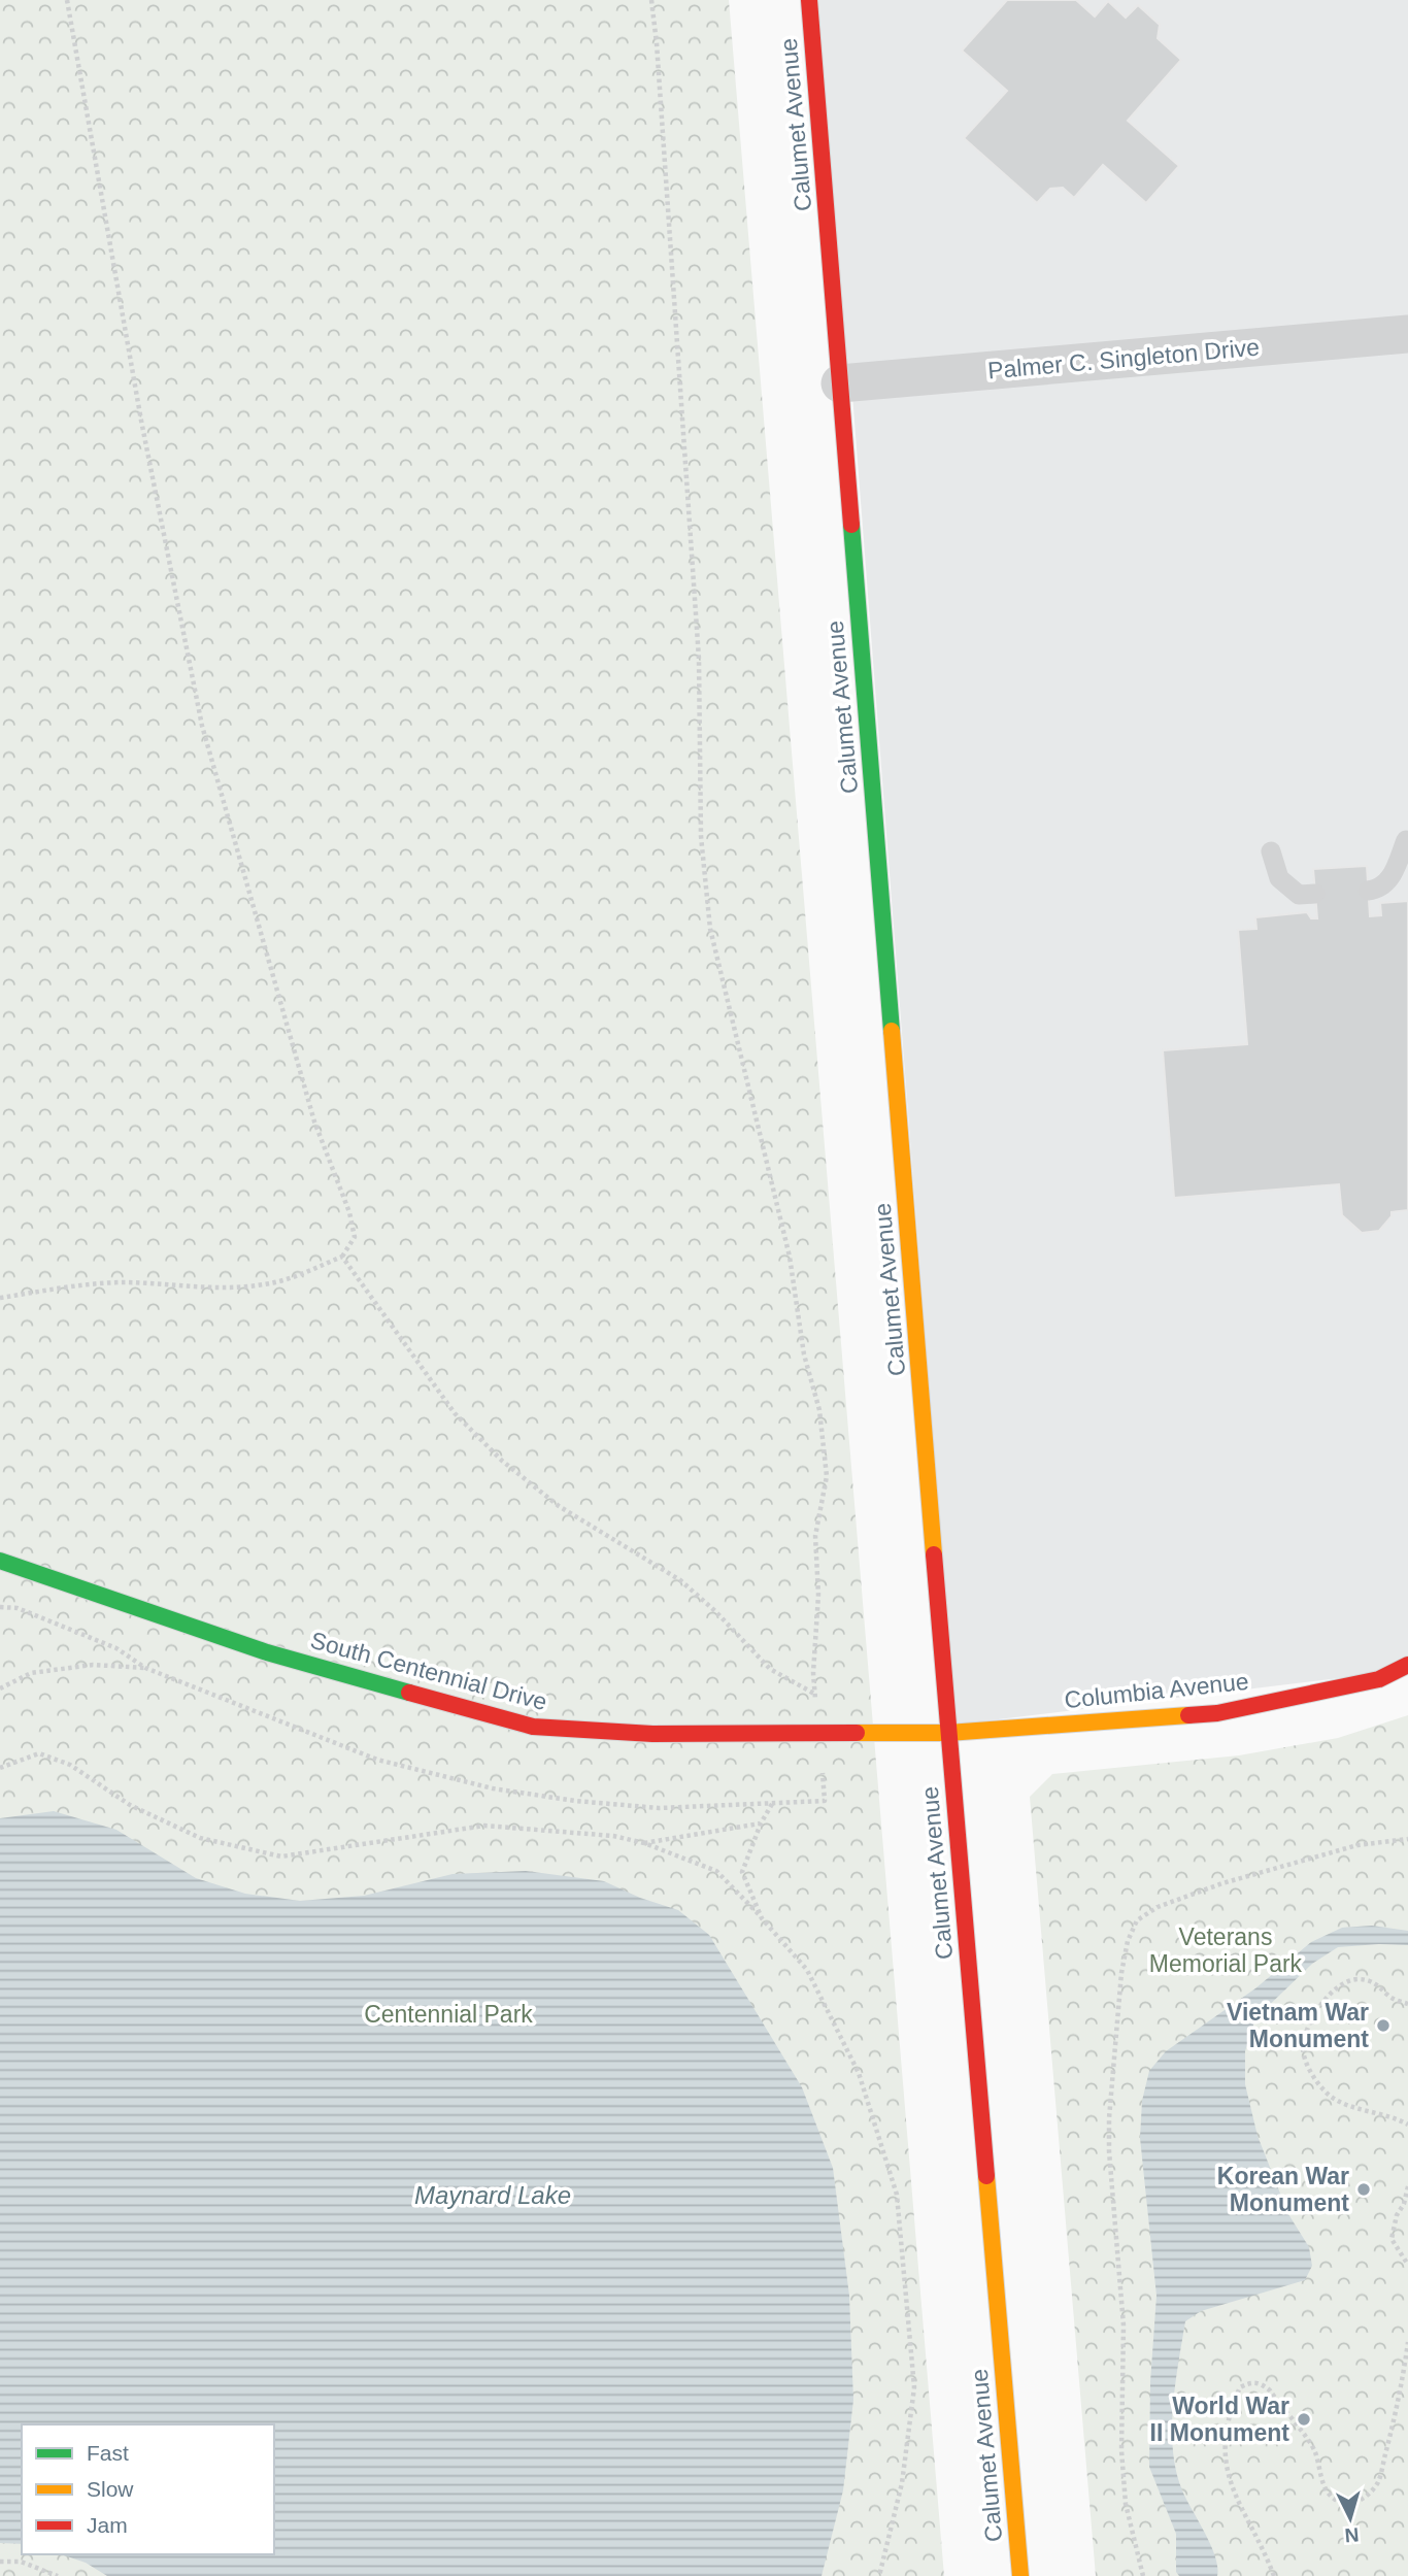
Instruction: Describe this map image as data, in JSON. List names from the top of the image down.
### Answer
{
  "streets": {
    "main road": ["Calumet Avenue", "South Centennial Drive", "Columbia Avenue"],
    "street": ["Palmer C. Singleton Drive"]
  },
  "crossings": [
    ["Calumet Avenue", "Palmer C. Singleton Drive"],
    ["Calumet Avenue", "South Centennial Drive"],
    ["Calumet Avenue", "Columbia Avenue"],
    ["South Centennial Drive", "Columbia Avenue"]
  ],
  "water": ["Maynard Lake"],
  "parks": ["Veterans Memorial Park", "Centennial Park"],
  "places": ["Vietnam War Monument", "Korean War Monument", "World War II Monument"],
  "legend": ["Fast", "Slow", "Jam"],
  "north": "bottom"
}
